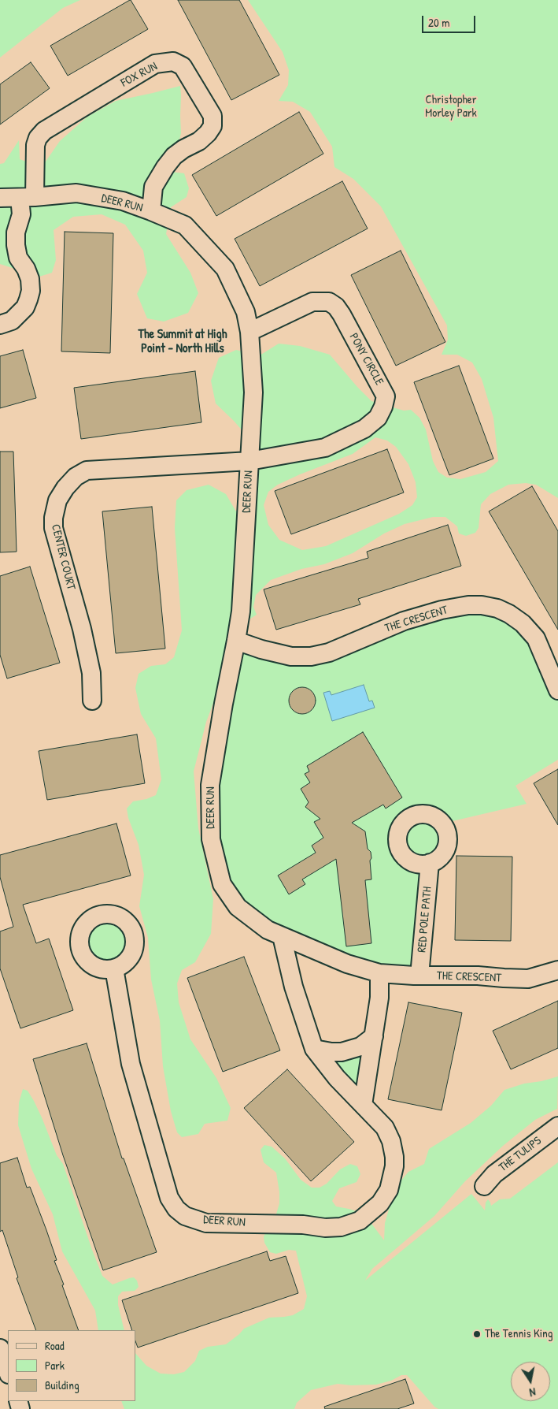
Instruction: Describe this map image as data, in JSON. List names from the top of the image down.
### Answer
{
  "streets": {
    "street": [
      "FOX RUN",
      "DEER RUN",
      "PONY CIRCLE",
      "CENTER COURT",
      "THE CRESCENT",
      "RED POLE PATH",
      "THE TULIPS"
    ]
  },
  "crossings": [
    ["FOX RUN", "DEER RUN"],
    ["DEER RUN", "PONY CIRCLE"],
    ["DEER RUN", "CENTER COURT"],
    ["DEER RUN", "THE CRESCENT"],
    ["PONY CIRCLE", "CENTER COURT"],
    ["THE CRESCENT", "RED POLE PATH"]
  ],
  "districts": ["The Summit at High Point - North Hills"],
  "parks": ["Christopher Morley Park"],
  "places": ["The Tennis King"],
  "legend": ["Road", "Park", "Building"],
  "scale_bar": "20 m",
  "north": "bottom"
}
